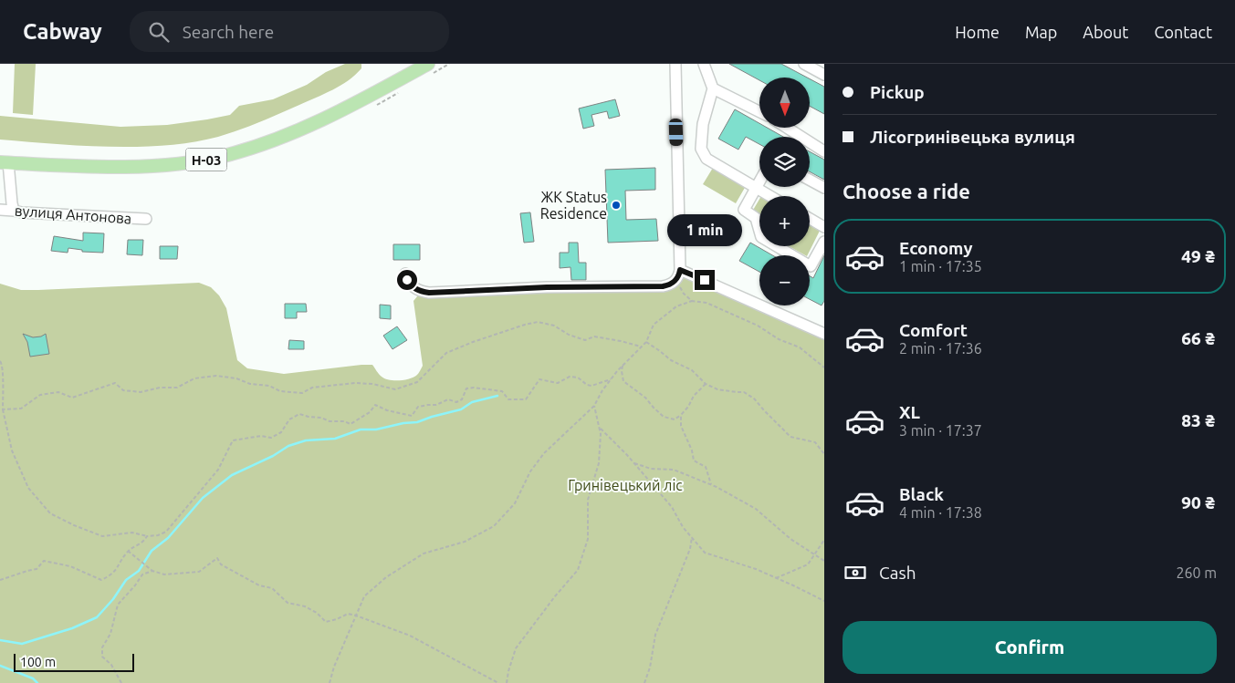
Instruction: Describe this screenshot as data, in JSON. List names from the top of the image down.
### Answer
{
  "streets": {
    "main road": ["Н-03"],
    "street": ["вулиця Антонова"]
  },
  "parks": ["Гринівецький ліс"],
  "places": ["ЖК Status Residence"],
  "scale_bar": "100 m",
  "north": "bottom",
  "page": {
    "header": "Cabway",
    "search": "Search here",
    "nav": [
      "Home",
      "Map",
      "About",
      "Contact"
    ],
    "banner": ["Pickup", "Лісогринівецька вулиця"],
    "map_buttons": ["+", "−"],
    "heading": "Choose a ride",
    "bubble": "1 min",
    "list": [
      {
        "name": "Economy",
        "note": "1 min · 17:35",
        "value": "49 ₴"
      },
      {
        "name": "Comfort",
        "note": "2 min · 17:36",
        "value": "66 ₴"
      },
      {
        "name": "XL",
        "note": "3 min · 17:37",
        "value": "83 ₴"
      },
      {
        "name": "Black",
        "note": "4 min · 17:38",
        "value": "90 ₴"
      }
    ],
    "pay": ["Cash", "260 m"],
    "buttons": "Confirm",
    "scale": "100 m"
  }
}
